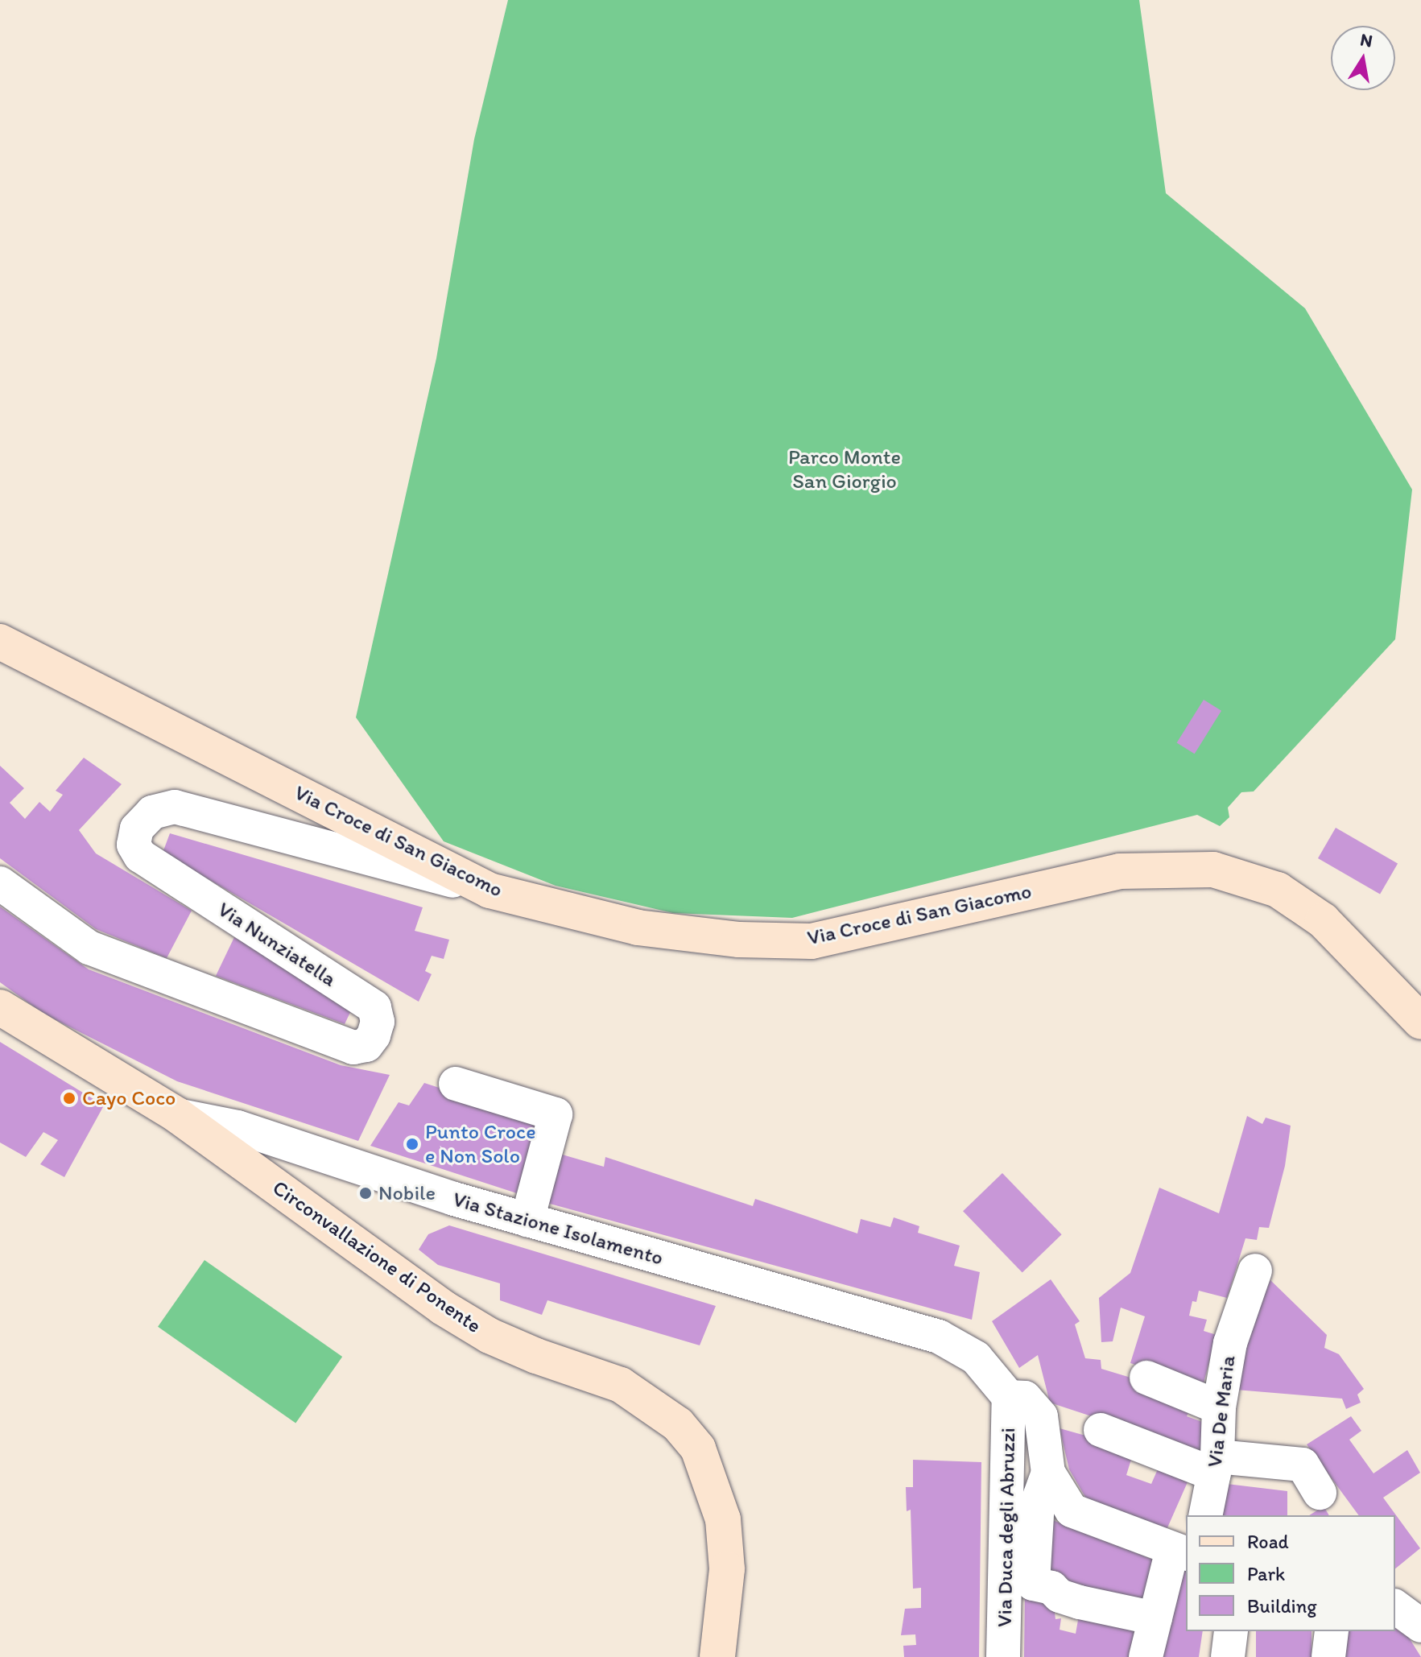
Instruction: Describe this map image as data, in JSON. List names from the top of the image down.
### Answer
{
  "streets": {
    "main road": ["Via Croce di San Giacomo", "Via Stazione Isolamento", "Circonvallazione di Ponente"],
    "street": ["Via Nunziatella", "Via De Maria", "Via Duca degli Abruzzi"]
  },
  "crossings": [
    ["Via Croce di San Giacomo", "Via Nunziatella"],
    ["Via Stazione Isolamento", "Circonvallazione di Ponente"],
    ["Via Stazione Isolamento", "Via Duca degli Abruzzi"]
  ],
  "parks": ["Parco Monte San Giorgio"],
  "places": ["Cayo Coco", "Punto Croce e Non Solo", "Nobile"],
  "legend": ["Road", "Park", "Building"],
  "north": "top"
}
